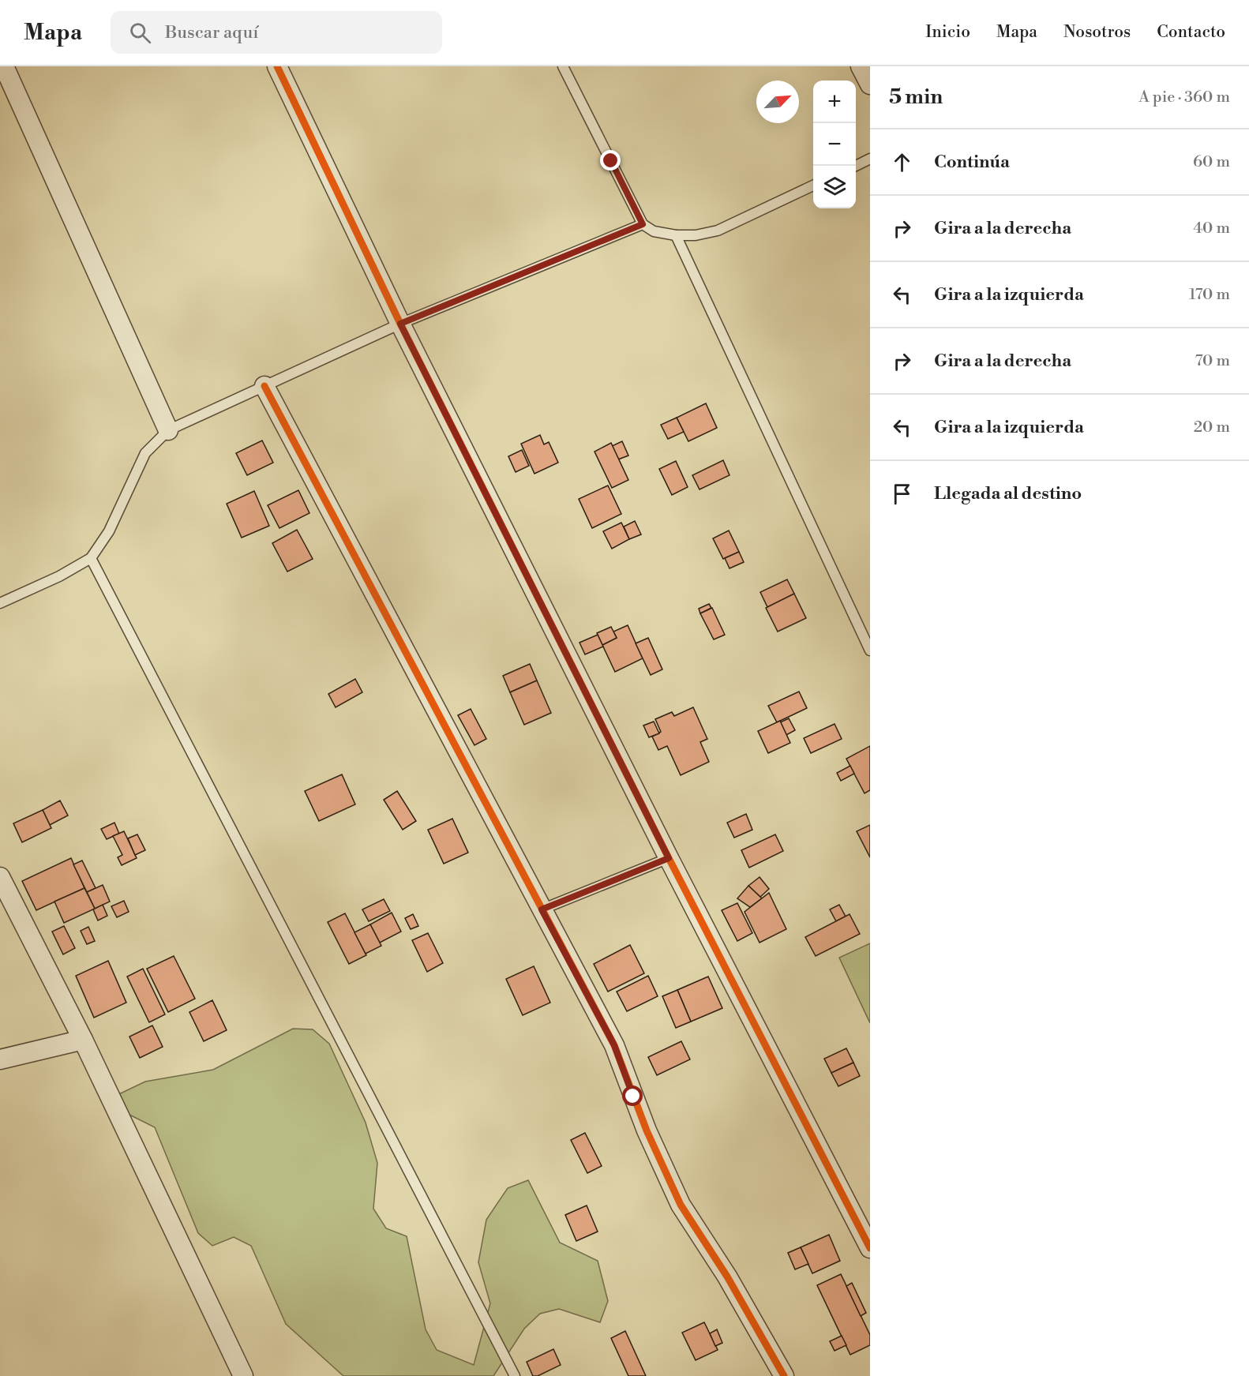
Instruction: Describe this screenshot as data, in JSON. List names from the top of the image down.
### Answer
{
  "north": "top right",
  "page": {
    "header": "Mapa",
    "search": "Buscar aquí",
    "nav": [
      "Inicio",
      "Mapa",
      "Nosotros",
      "Contacto"
    ],
    "heading": ["5 min", "A pie · 360 m"],
    "map_buttons": ["+", "−"],
    "list": [
      ["Continúa", "60 m"],
      ["Gira a la derecha", "40 m"],
      ["Gira a la izquierda", "170 m"],
      ["Gira a la derecha", "70 m"],
      ["Gira a la izquierda", "20 m"],
      "Llegada al destino"
    ]
  }
}
